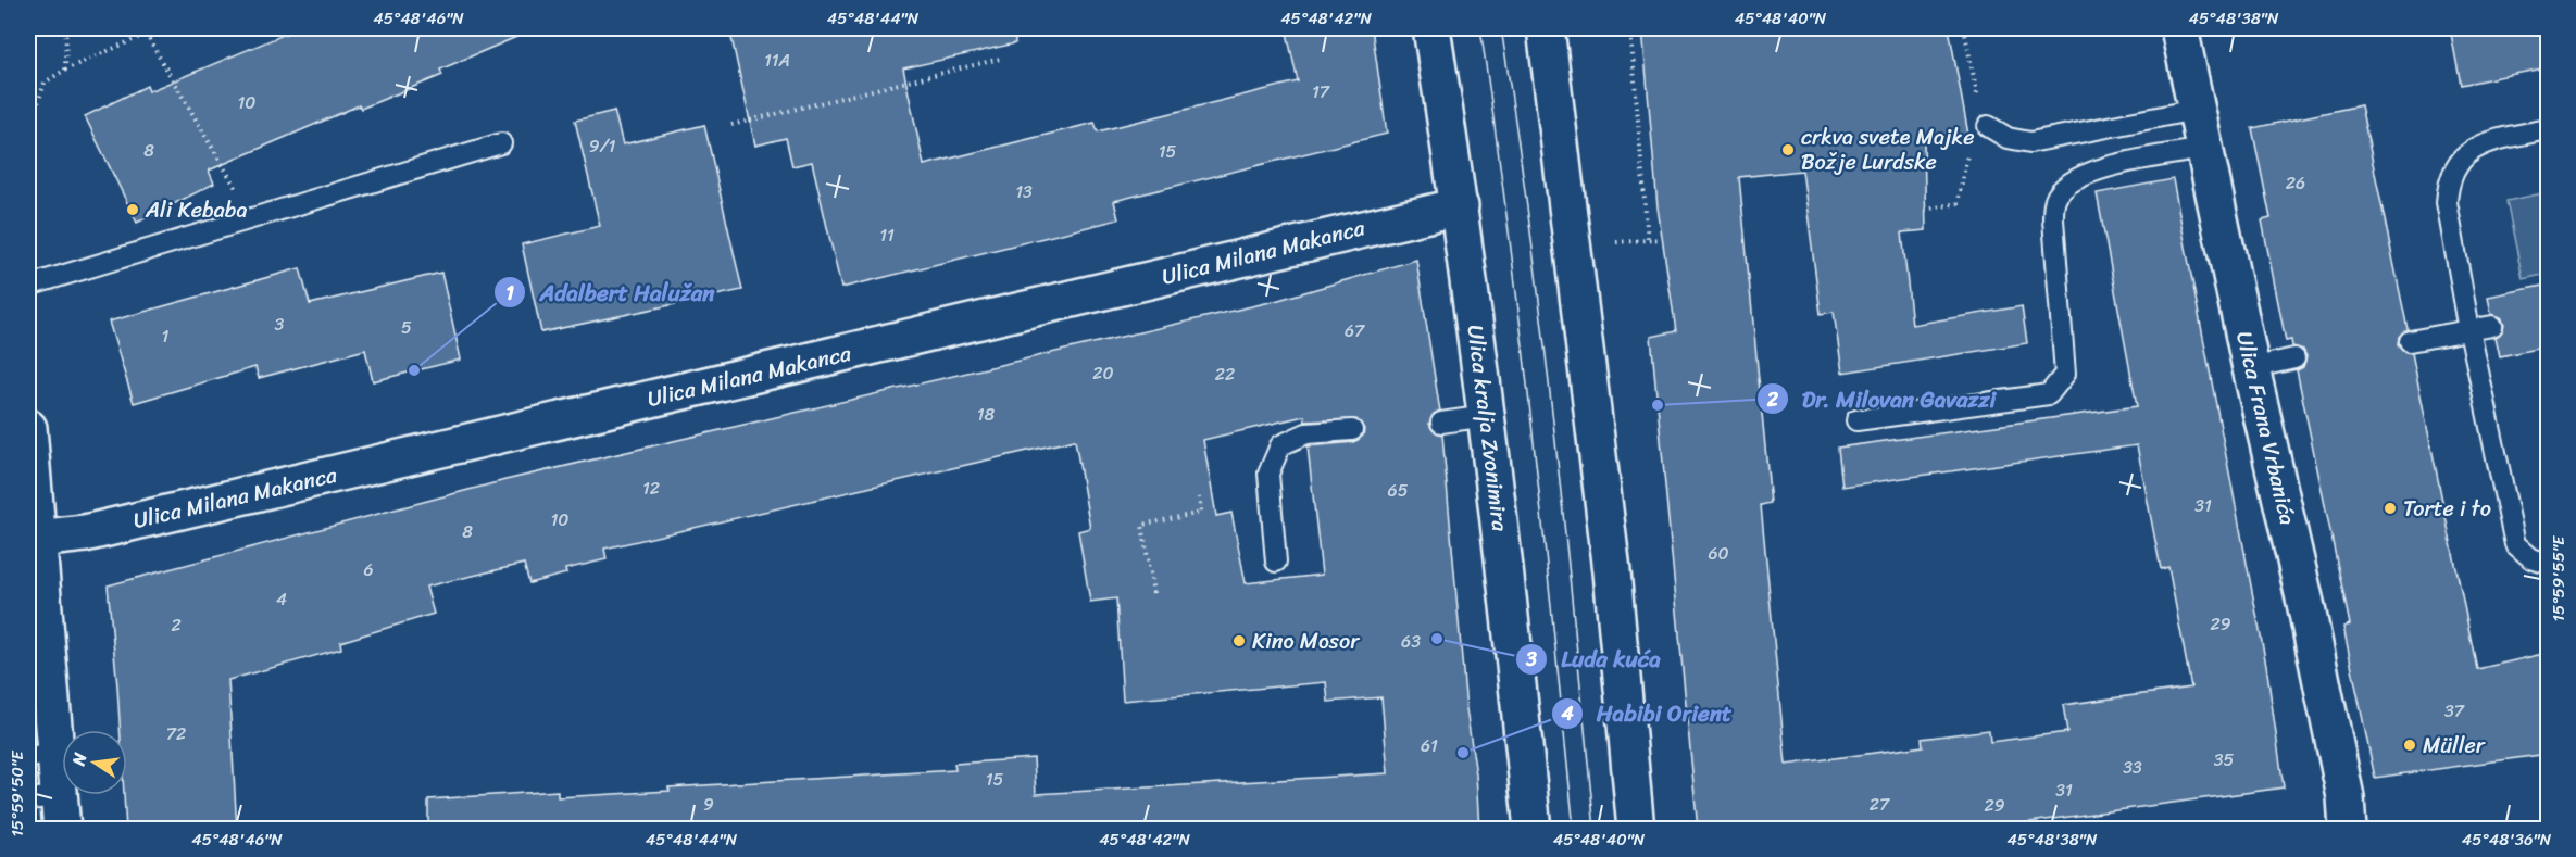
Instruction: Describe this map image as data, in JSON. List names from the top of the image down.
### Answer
{
  "streets": {
    "street": ["Ulica Milana Makanca", "Ulica kralja Zvonimira", "Ulica Frana Vrbanića"]
  },
  "crossings": [
    ["Ulica Milana Makanca", "Ulica kralja Zvonimira"]
  ],
  "places": [
    "crkva svete Majke Božje Lurdske",
    "Ali Kebaba",
    "Adalbert Halužan",
    "Dr. Milovan Gavazzi",
    "Torte i to",
    "Luda kuća",
    "Kino Mosor",
    "Müller",
    "Habibi Orient"
  ],
  "house_numbers": [
    "11A",
    "17",
    "10",
    "9/1",
    "8",
    "15",
    "26",
    "13",
    "11",
    "3",
    "5",
    "67",
    "1",
    "20",
    "22",
    "18",
    "12",
    "65",
    "31",
    "10",
    "8",
    "60",
    "6",
    "4",
    "29",
    "2",
    "63",
    "37",
    "72",
    "61",
    "35",
    "33",
    "15",
    "31",
    "9",
    "27",
    "29"
  ],
  "north": "left",
  "coordinates": [
    "45°48'46\"N",
    "45°48'44\"N",
    "45°48'42\"N",
    "45°48'40\"N",
    "45°48'38\"N",
    "15°59'55\"E",
    "15°59'50\"E",
    "45°48'36\"N"
  ]
}
